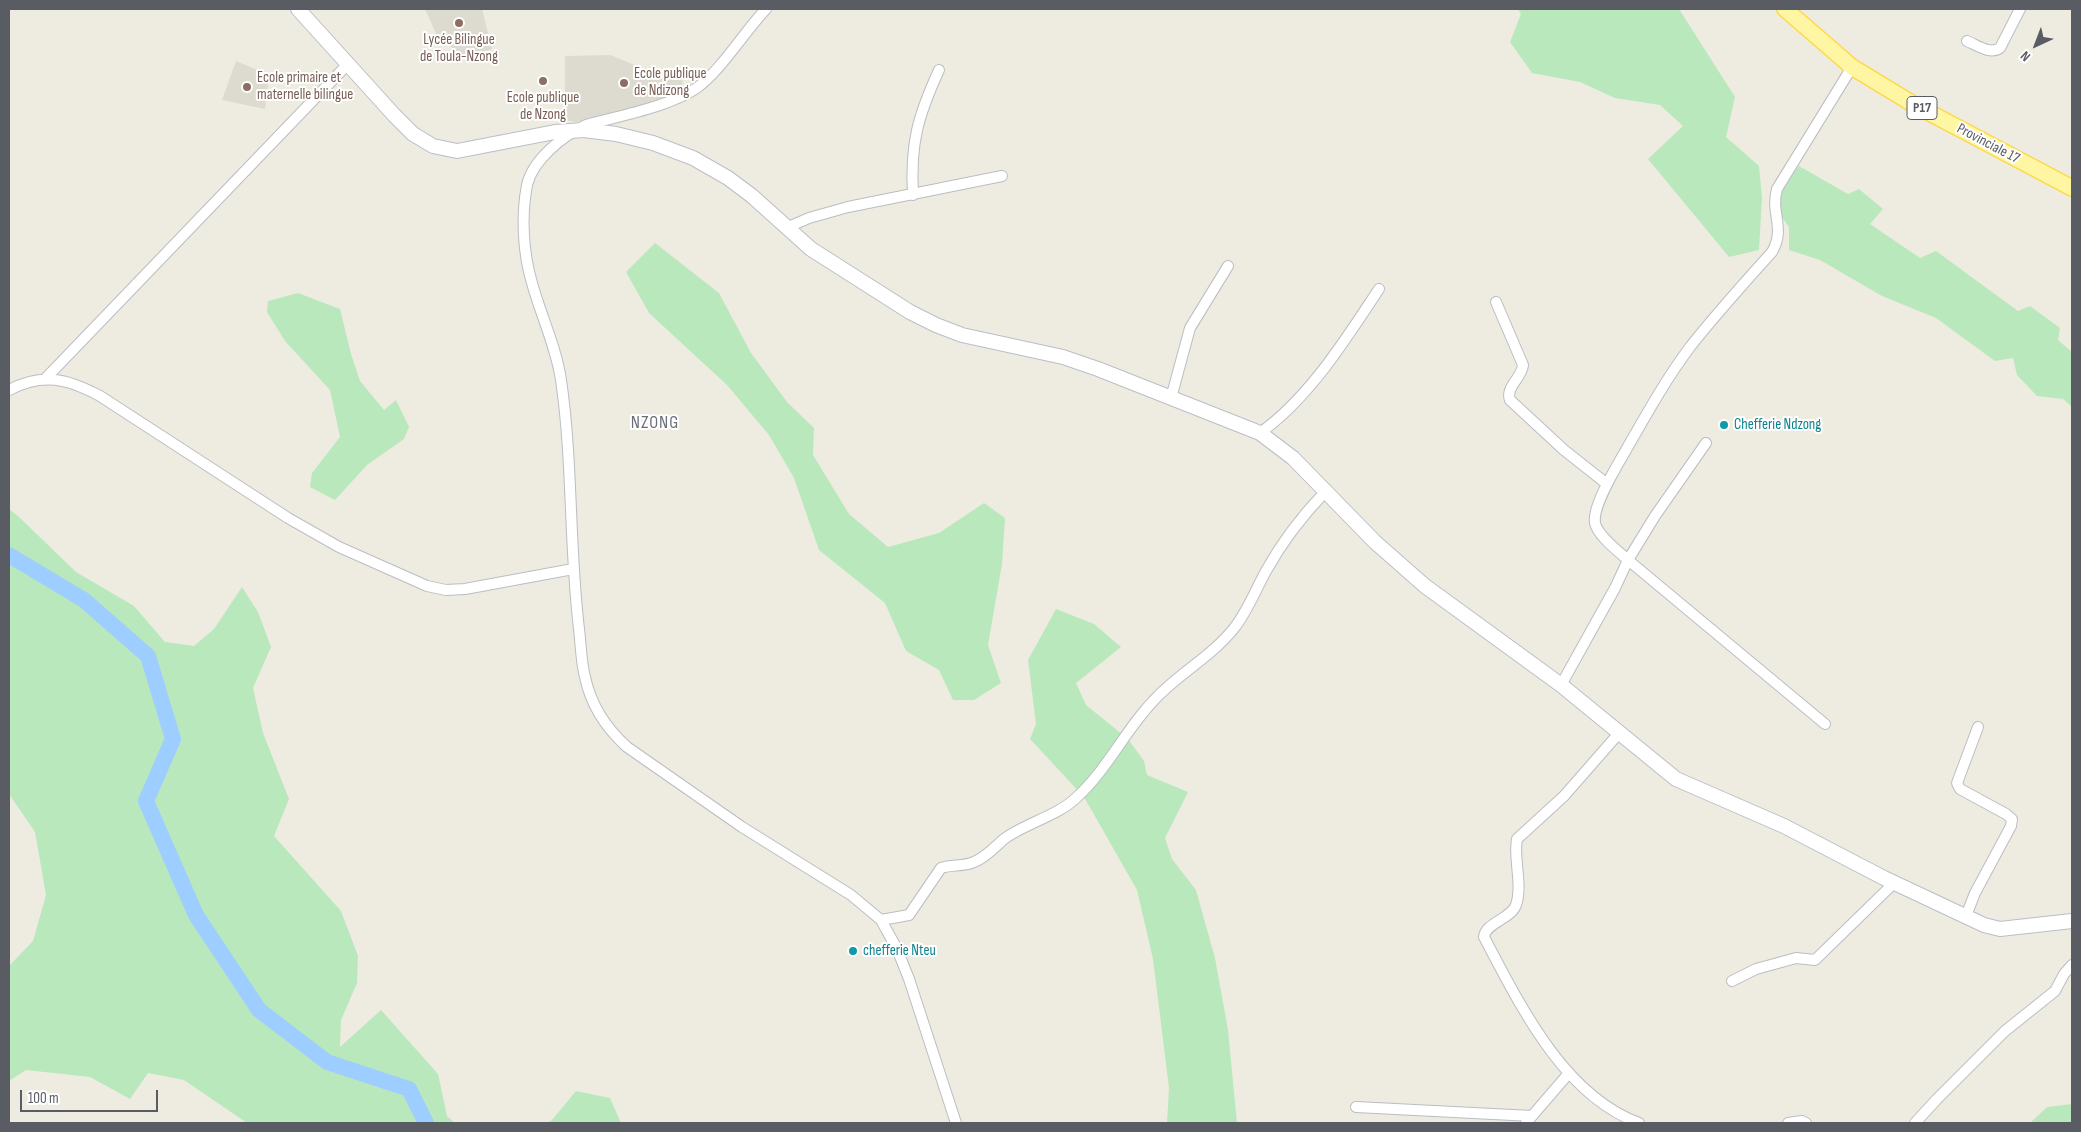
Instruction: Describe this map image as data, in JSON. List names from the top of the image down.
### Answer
{
  "streets": {
    "main road": ["P17", "Provinciale 17"]
  },
  "districts": ["NZONG"],
  "places": [
    "Lycée Bilingue de Toula-Nzong",
    "Ecole publique de Nzong",
    "Ecole publique de Ndizong",
    "Ecole primaire et maternelle bilingue",
    "Chefferie Ndzong",
    "chefferie Nteu"
  ],
  "scale_bar": "100 m",
  "north": "bottom left"
}
